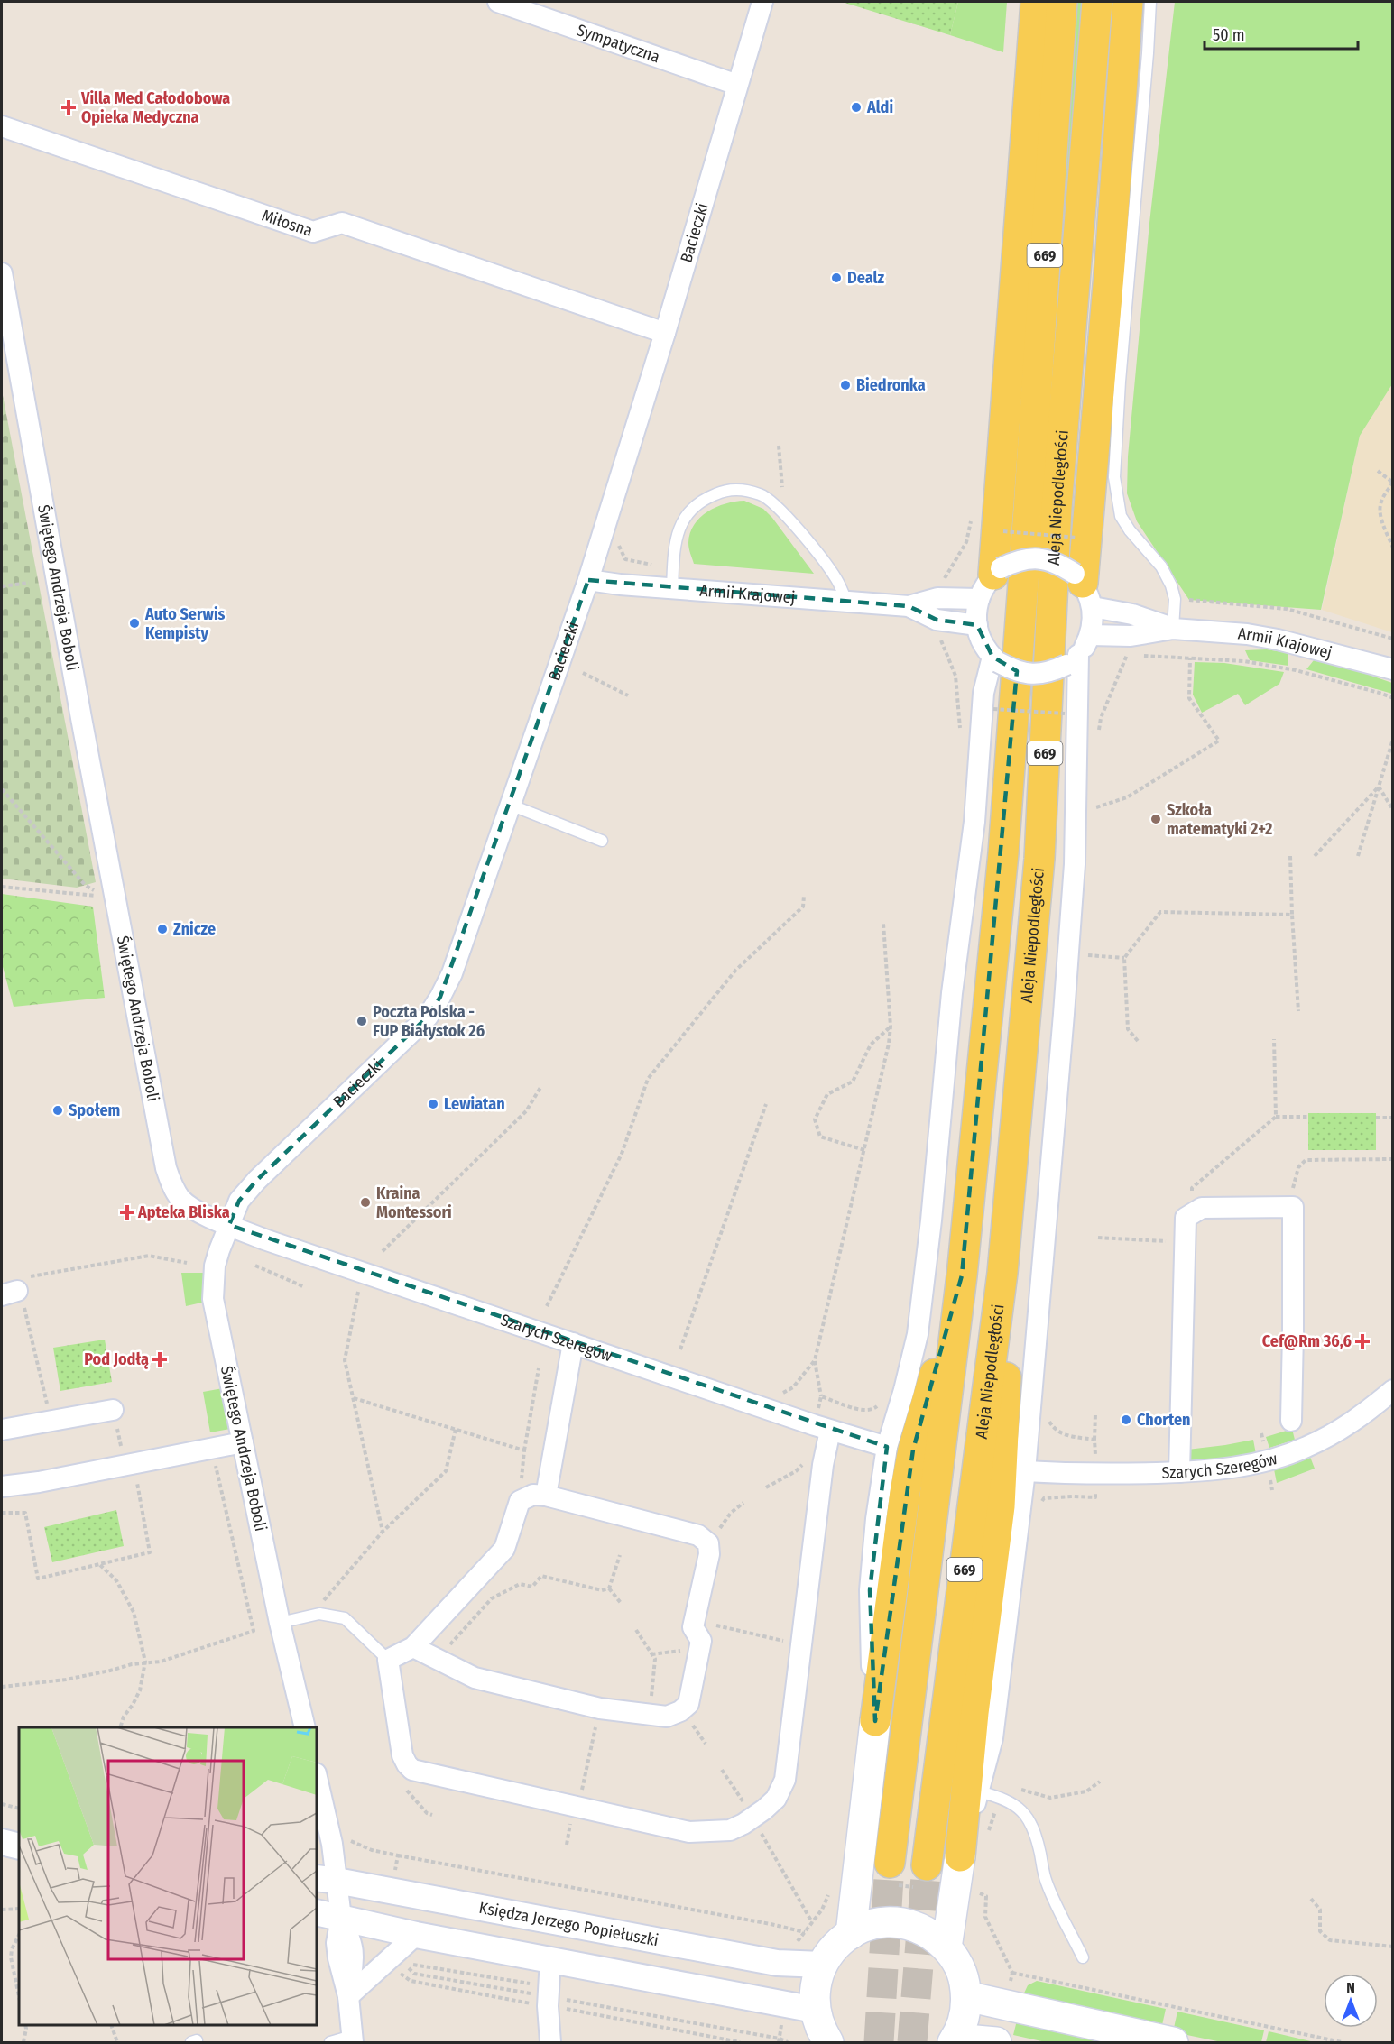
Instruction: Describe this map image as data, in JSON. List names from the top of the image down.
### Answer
{
  "streets": {
    "main road": ["669", "Aleja Niepodległości"],
    "street": [
      "Sympatyczna",
      "Miłosna",
      "Bacieczki",
      "Świętego Andrzeja Boboli",
      "Armii Krajowej",
      "Szarych Szeregów",
      "Księdza Jerzego Popiełuszki"
    ]
  },
  "crossings": [
    ["Sympatyczna", "Bacieczki"],
    ["Miłosna", "Bacieczki"],
    ["Bacieczki", "Świętego Andrzeja Boboli"],
    ["Bacieczki", "Armii Krajowej"],
    ["Bacieczki", "Szarych Szeregów"],
    ["Świętego Andrzeja Boboli", "Szarych Szeregów"]
  ],
  "places": {
    "health": [
      "Villa Med Całodobowa Opieka Medyczna",
      "Apteka Bliska",
      "Cef@Rm 36,6",
      "Pod Jodłą"
    ],
    "other": [
      "Aldi",
      "Dealz",
      "Biedronka",
      "Auto Serwis Kempisty",
      "Szkoła matematyki 2+2",
      "Znicze",
      "Poczta Polska - FUP Białystok 26",
      "Lewiatan",
      "Społem",
      "Kraina Montessori",
      "Chorten"
    ]
  },
  "scale_bar": "50 m",
  "north": "top"
}
